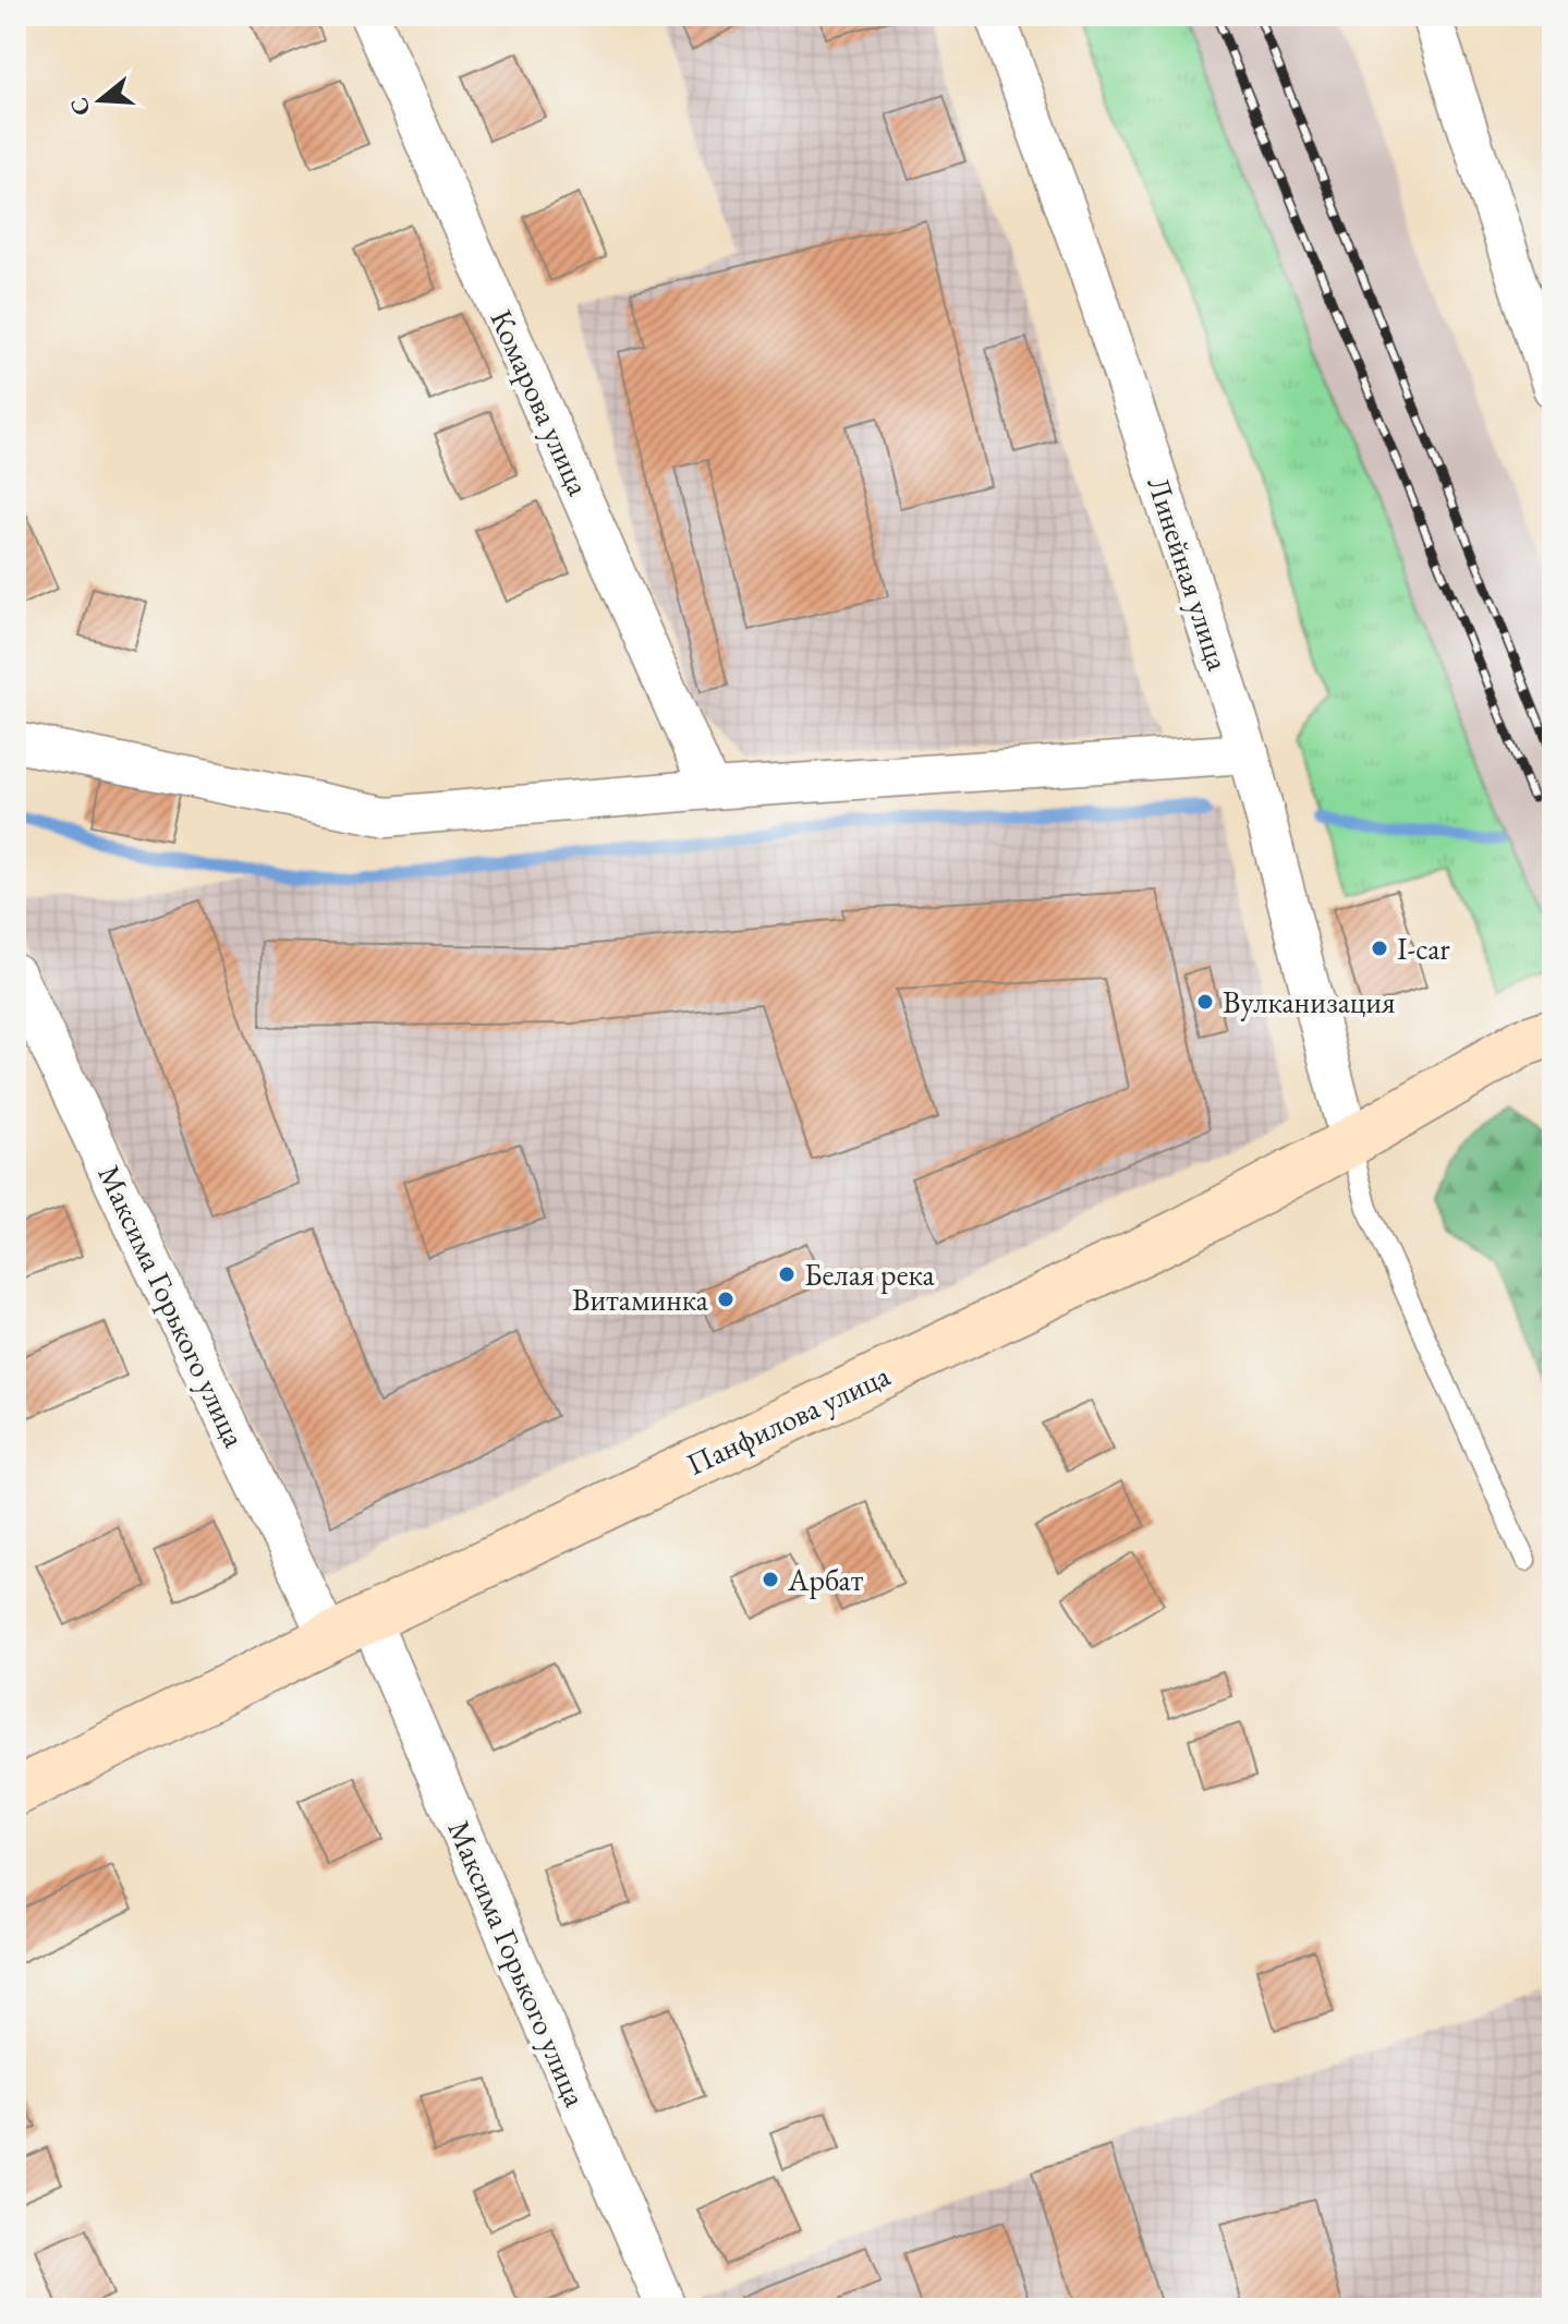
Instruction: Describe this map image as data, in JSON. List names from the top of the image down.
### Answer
{
  "streets": {
    "street": [
      "Комарова улица",
      "Линейная улица",
      "Максима Горького улица",
      "Панфилова улица"
    ]
  },
  "crossings": [
    ["Линейная улица", "Панфилова улица"],
    ["Максима Горького улица", "Панфилова улица"]
  ],
  "places": [
    "I-car",
    "Вулканизация",
    "Белая река",
    "Витаминка",
    "Арбат"
  ],
  "north": "left"
}
